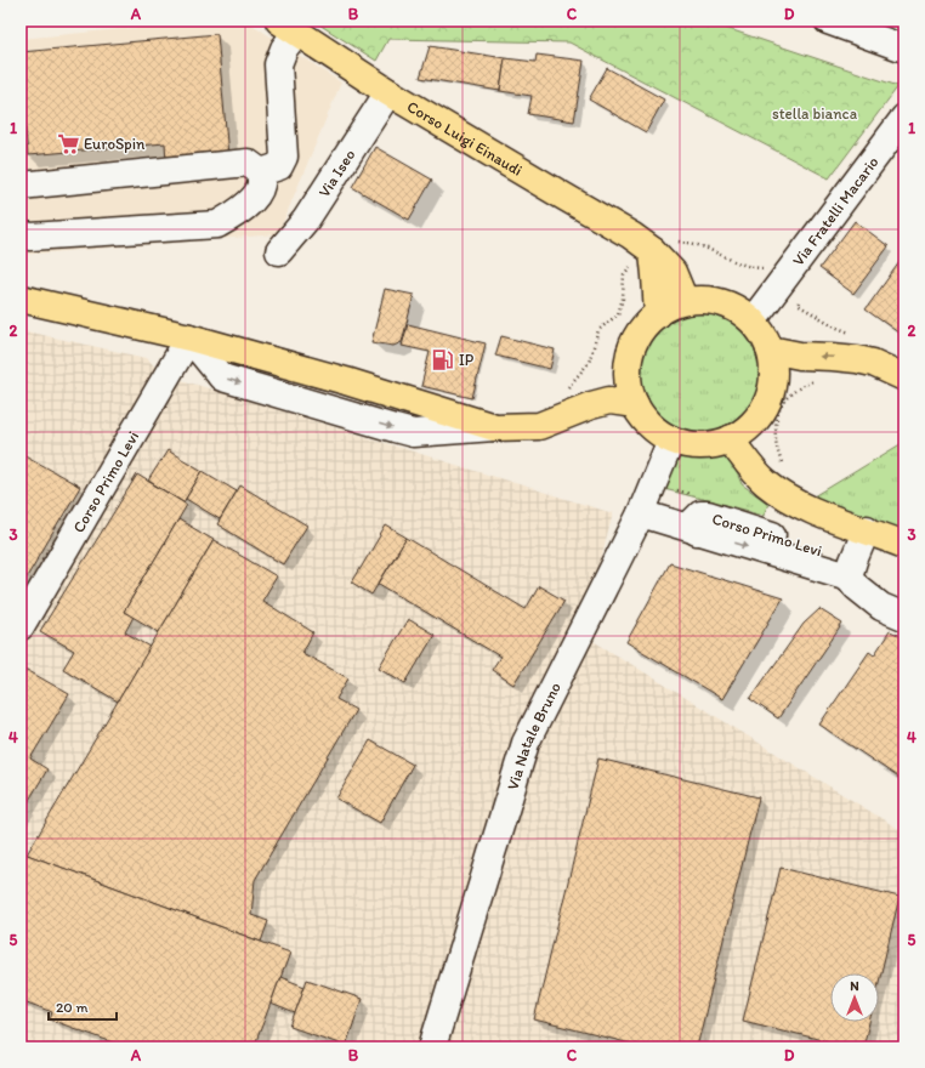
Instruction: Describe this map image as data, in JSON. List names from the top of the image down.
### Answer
{
  "streets": {
    "main road": ["Corso Luigi Einaudi"],
    "street": [
      "Via Iseo",
      "Via Fratelli Macario",
      "Corso Primo Levi",
      "Via Natale Bruno"
    ]
  },
  "crossings": [
    ["Corso Luigi Einaudi", "Via Iseo"],
    ["Corso Luigi Einaudi", "Via Fratelli Macario"],
    ["Corso Luigi Einaudi", "Via Natale Bruno"],
    ["Via Fratelli Macario", "Via Natale Bruno"],
    ["Corso Primo Levi", "Via Natale Bruno"]
  ],
  "parks": ["stella bianca"],
  "places": {
    "supermarket": ["EuroSpin"],
    "fuel station": ["IP"]
  },
  "scale_bar": "20 m",
  "north": "top",
  "grid": {
    "columns": [
      "A",
      "B",
      "C",
      "D"
    ],
    "rows": [
      "1",
      "2",
      "3",
      "4",
      "5"
    ]
  }
}
